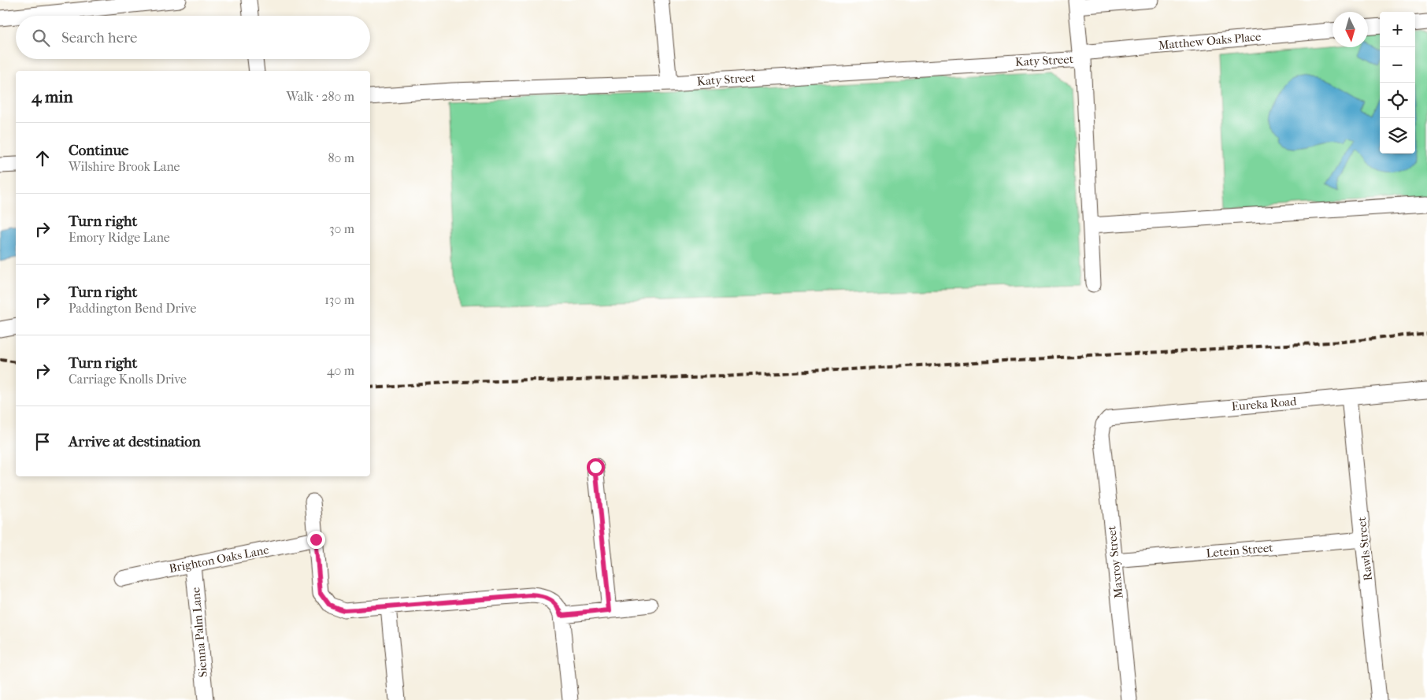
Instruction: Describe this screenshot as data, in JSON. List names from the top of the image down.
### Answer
{
  "streets": {
    "street": [
      "Matthew Oaks Place",
      "Katy Street",
      "Eureka Road",
      "Rawls Street",
      "Letein Street",
      "Brighton Oaks Lane",
      "Maxroy Street",
      "Sienna Palm Lane"
    ]
  },
  "crossings": [
    ["Matthew Oaks Place", "Katy Street"],
    ["Eureka Road", "Rawls Street"],
    ["Eureka Road", "Maxroy Street"],
    ["Rawls Street", "Letein Street"],
    ["Letein Street", "Maxroy Street"],
    ["Brighton Oaks Lane", "Sienna Palm Lane"]
  ],
  "north": "bottom",
  "page": {
    "map_buttons": ["+", "−"],
    "search": "Search here",
    "heading": ["4 min", "Walk · 280 m"],
    "list": [
      ["Continue", "Wilshire Brook Lane", "80 m"],
      ["Turn right", "Emory Ridge Lane", "30 m"],
      ["Turn right", "Paddington Bend Drive", "130 m"],
      ["Turn right", "Carriage Knolls Drive", "40 m"],
      "Arrive at destination"
    ]
  }
}
